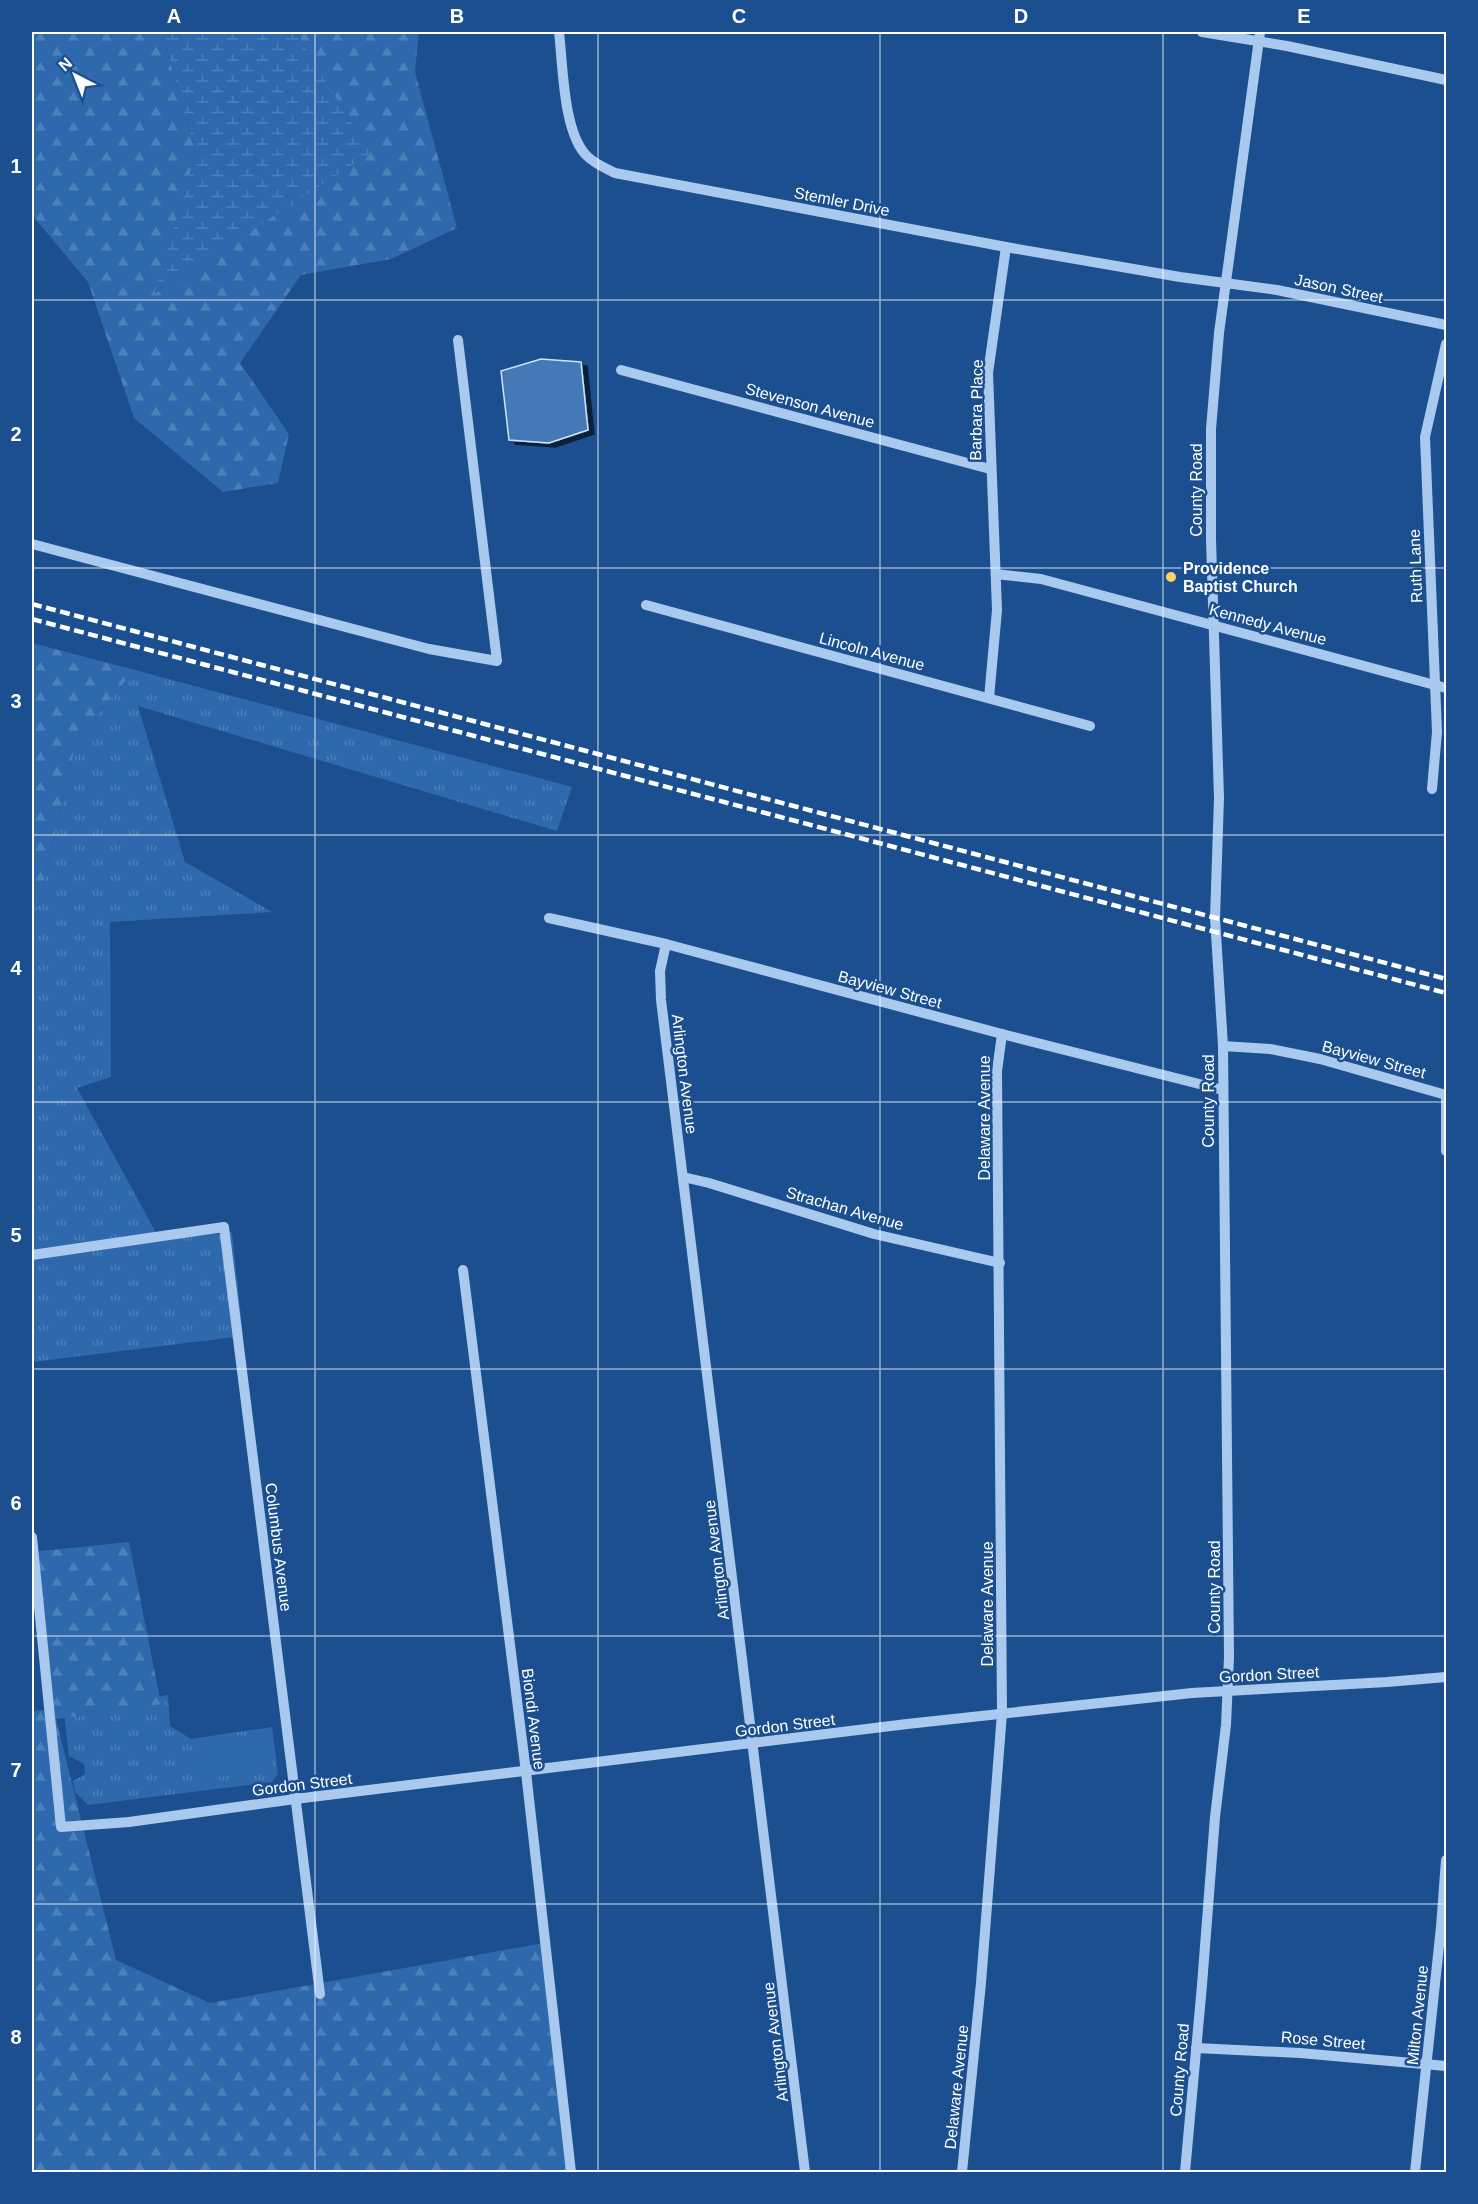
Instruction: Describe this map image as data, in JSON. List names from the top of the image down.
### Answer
{
  "streets": {
    "street": [
      "Stemler Drive",
      "Jason Street",
      "Stevenson Avenue",
      "Barbara Place",
      "County Road",
      "Ruth Lane",
      "Kennedy Avenue",
      "Lincoln Avenue",
      "Bayview Street",
      "Arlington Avenue",
      "Delaware Avenue",
      "Strachan Avenue",
      "Columbus Avenue",
      "Gordon Street",
      "Biondi Avenue",
      "Milton Avenue",
      "Rose Street"
    ]
  },
  "crossings": [
    ["Stemler Drive", "Jason Street"],
    ["Stemler Drive", "Barbara Place"],
    ["Stemler Drive", "County Road"],
    ["Jason Street", "County Road"],
    ["Stevenson Avenue", "Barbara Place"],
    ["Barbara Place", "Kennedy Avenue"],
    ["County Road", "Kennedy Avenue"],
    ["County Road", "Bayview Street"],
    ["County Road", "Gordon Street"],
    ["County Road", "Rose Street"],
    ["Ruth Lane", "Kennedy Avenue"],
    ["Bayview Street", "Arlington Avenue"],
    ["Bayview Street", "Delaware Avenue"],
    ["Arlington Avenue", "Strachan Avenue"],
    ["Arlington Avenue", "Gordon Street"],
    ["Delaware Avenue", "Strachan Avenue"],
    ["Delaware Avenue", "Gordon Street"],
    ["Columbus Avenue", "Gordon Street"],
    ["Gordon Street", "Biondi Avenue"],
    ["Milton Avenue", "Rose Street"]
  ],
  "places": ["Providence Baptist Church"],
  "north": "top left",
  "grid": {
    "columns": [
      "A",
      "B",
      "C",
      "D",
      "E"
    ],
    "rows": [
      "1",
      "2",
      "3",
      "4",
      "5",
      "6",
      "7",
      "8"
    ]
  }
}
